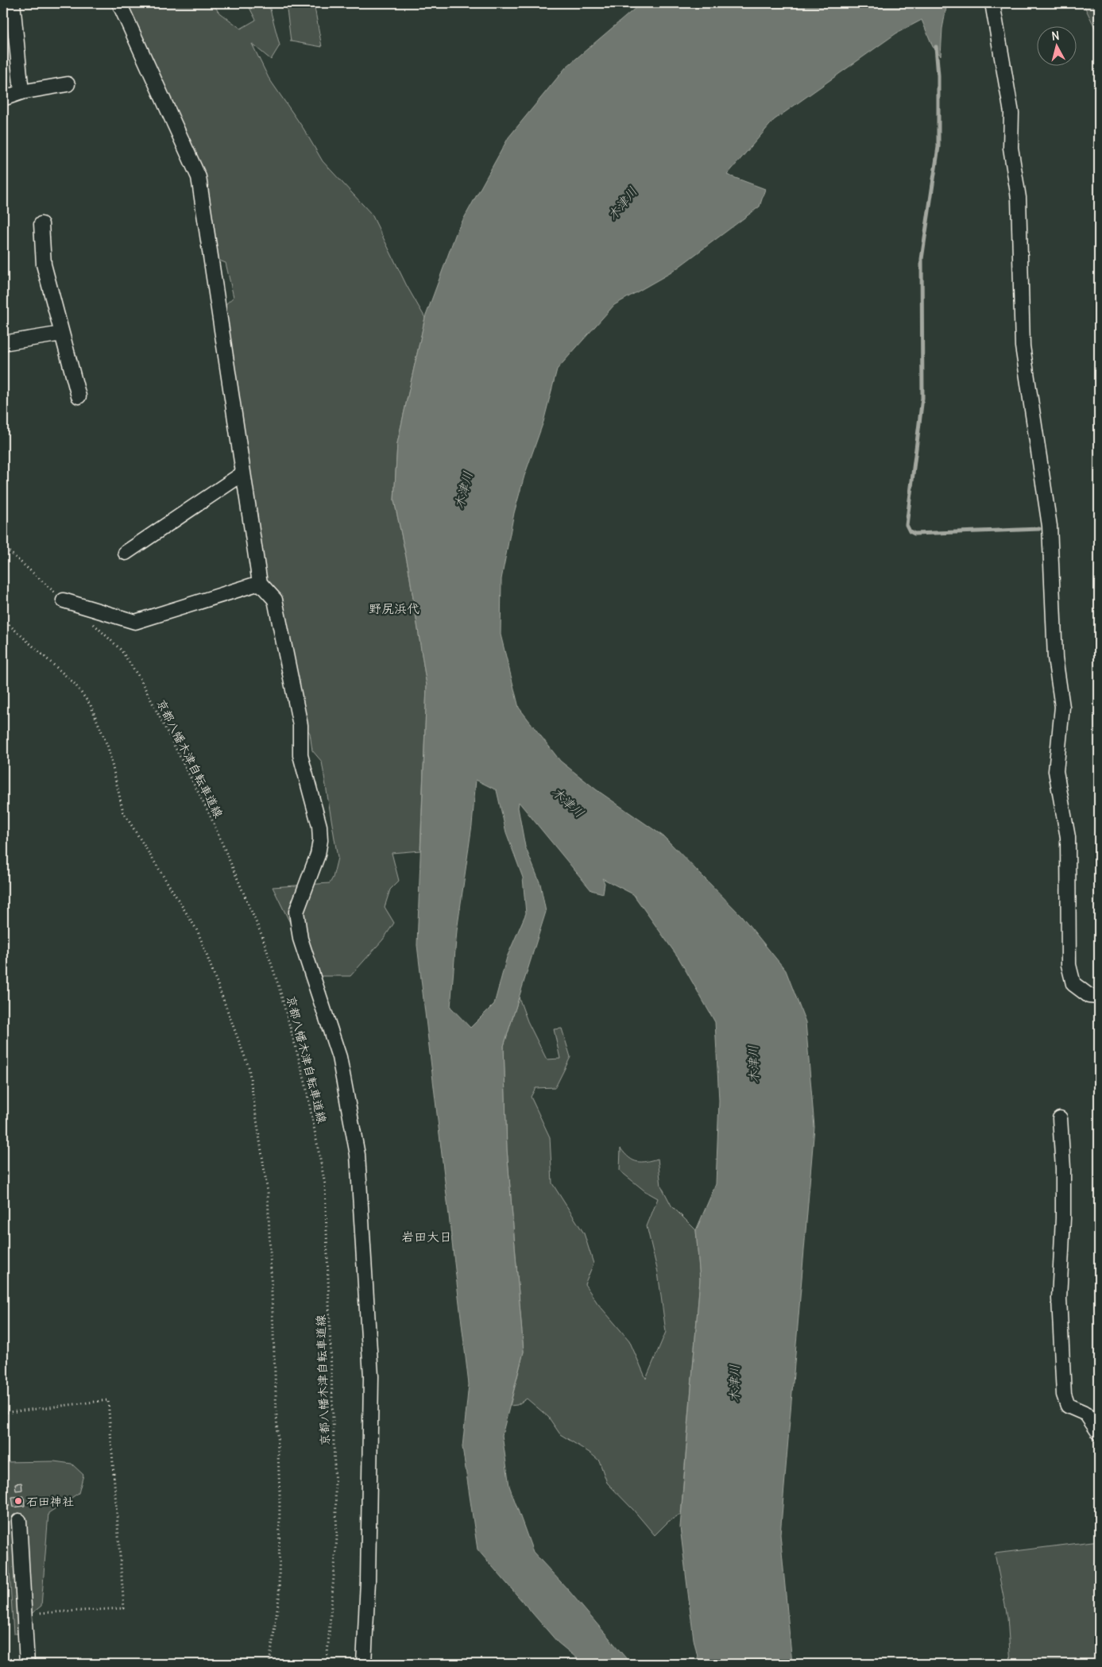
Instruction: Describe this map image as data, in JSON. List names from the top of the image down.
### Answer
{
  "streets": {
    "path": ["京都八幡木津自転車道線"]
  },
  "districts": ["野尻浜代", "岩田大日"],
  "water": ["木津川"],
  "places": ["石田神社"],
  "north": "top"
}
